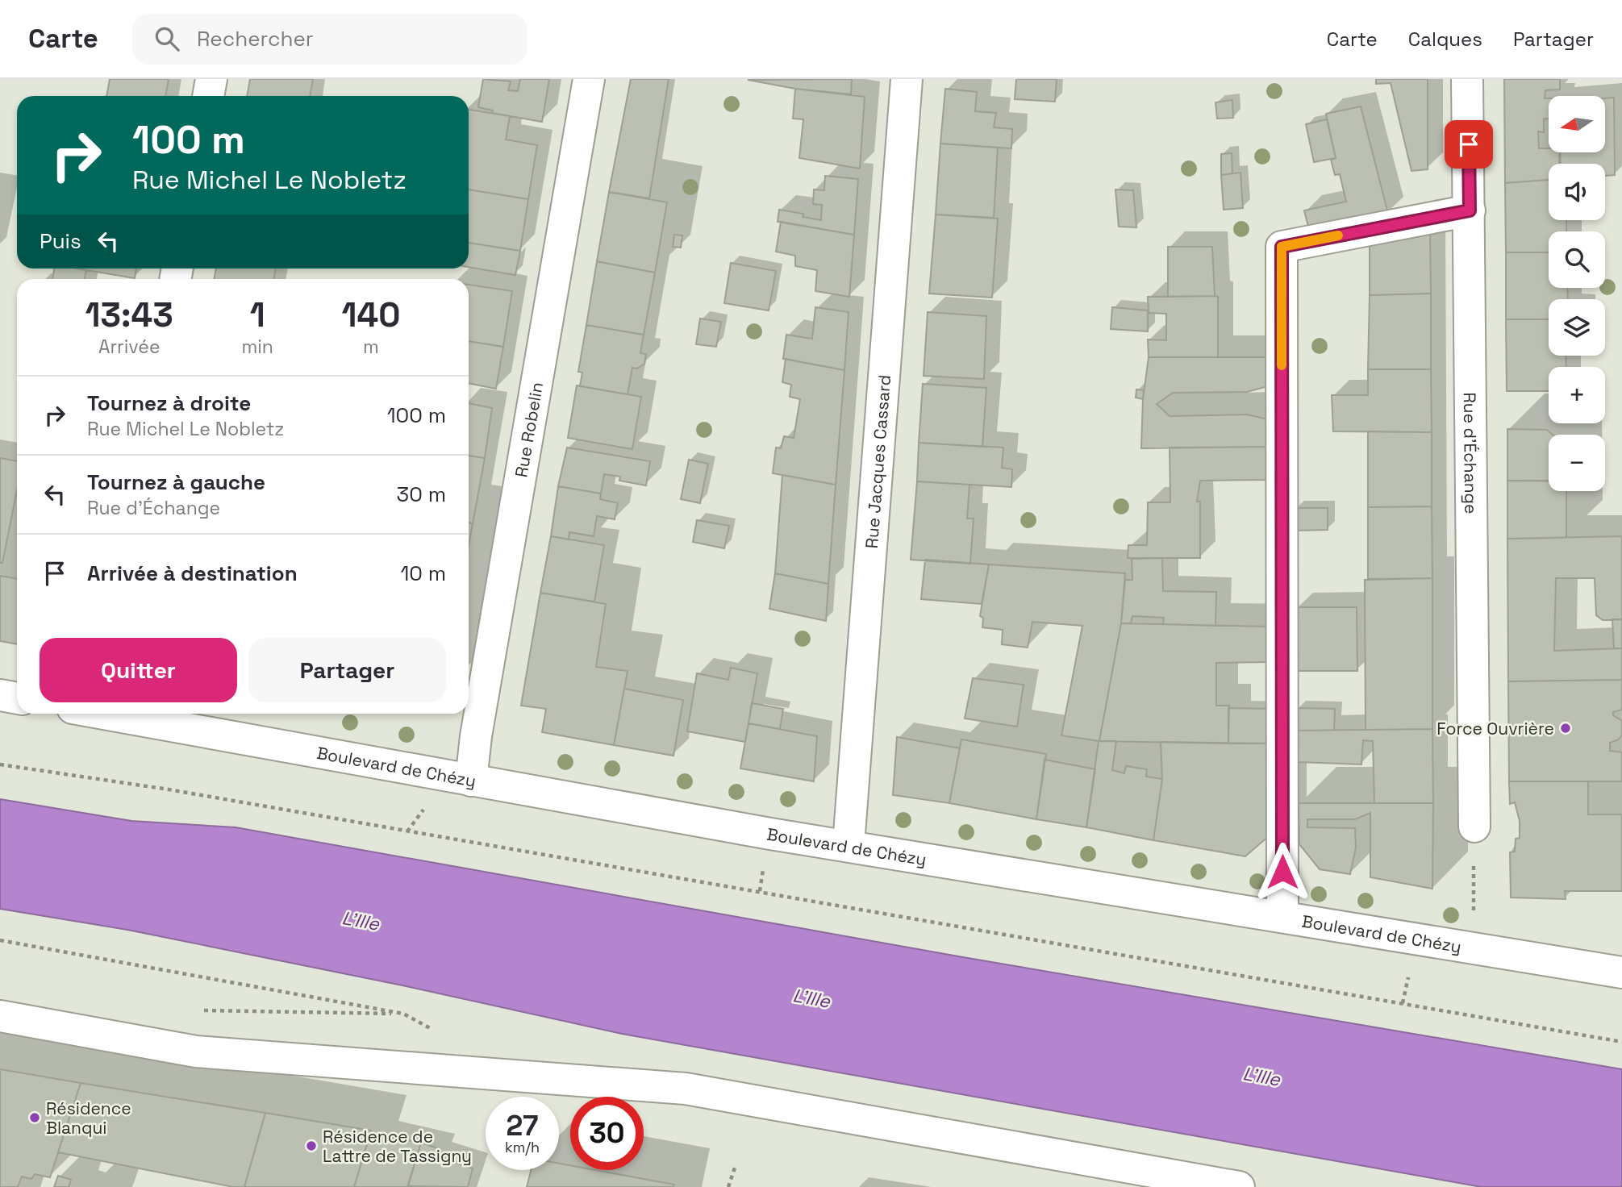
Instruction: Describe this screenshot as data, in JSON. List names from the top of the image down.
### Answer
{
  "streets": {
    "street": [
      "Rue Robelin",
      "Rue d'Échange",
      "Rue Jacques Cassard",
      "Boulevard de Chézy"
    ]
  },
  "crossings": [
    ["Rue Robelin", "Boulevard de Chézy"],
    ["Rue Jacques Cassard", "Boulevard de Chézy"]
  ],
  "water": ["L'Ille"],
  "places": ["Force Ouvrière", "Résidence Blanqui", "Résidence de Lattre de Tassigny"],
  "north": "left",
  "page": {
    "header": "Carte",
    "search": "Rechercher",
    "nav": ["Carte", "Calques", "Partager"],
    "map_buttons": ["+", "−"],
    "turn": ["100 m", "Rue Michel Le Nobletz"],
    "then": "Puis",
    "eta": [
      "13:43",
      "Arrivée",
      "1",
      "min",
      "140",
      "m"
    ],
    "list": [
      {
        "name": "Tournez à droite",
        "note": "Rue Michel Le Nobletz",
        "value": "100 m"
      },
      {
        "name": "Tournez à gauche",
        "note": "Rue d'Échange",
        "value": "30 m"
      },
      {
        "name": "Arrivée à destination",
        "value": "10 m"
      }
    ],
    "buttons": ["Quitter", "Partager"],
    "speed": "27 km/h",
    "limit": "30"
  }
}
